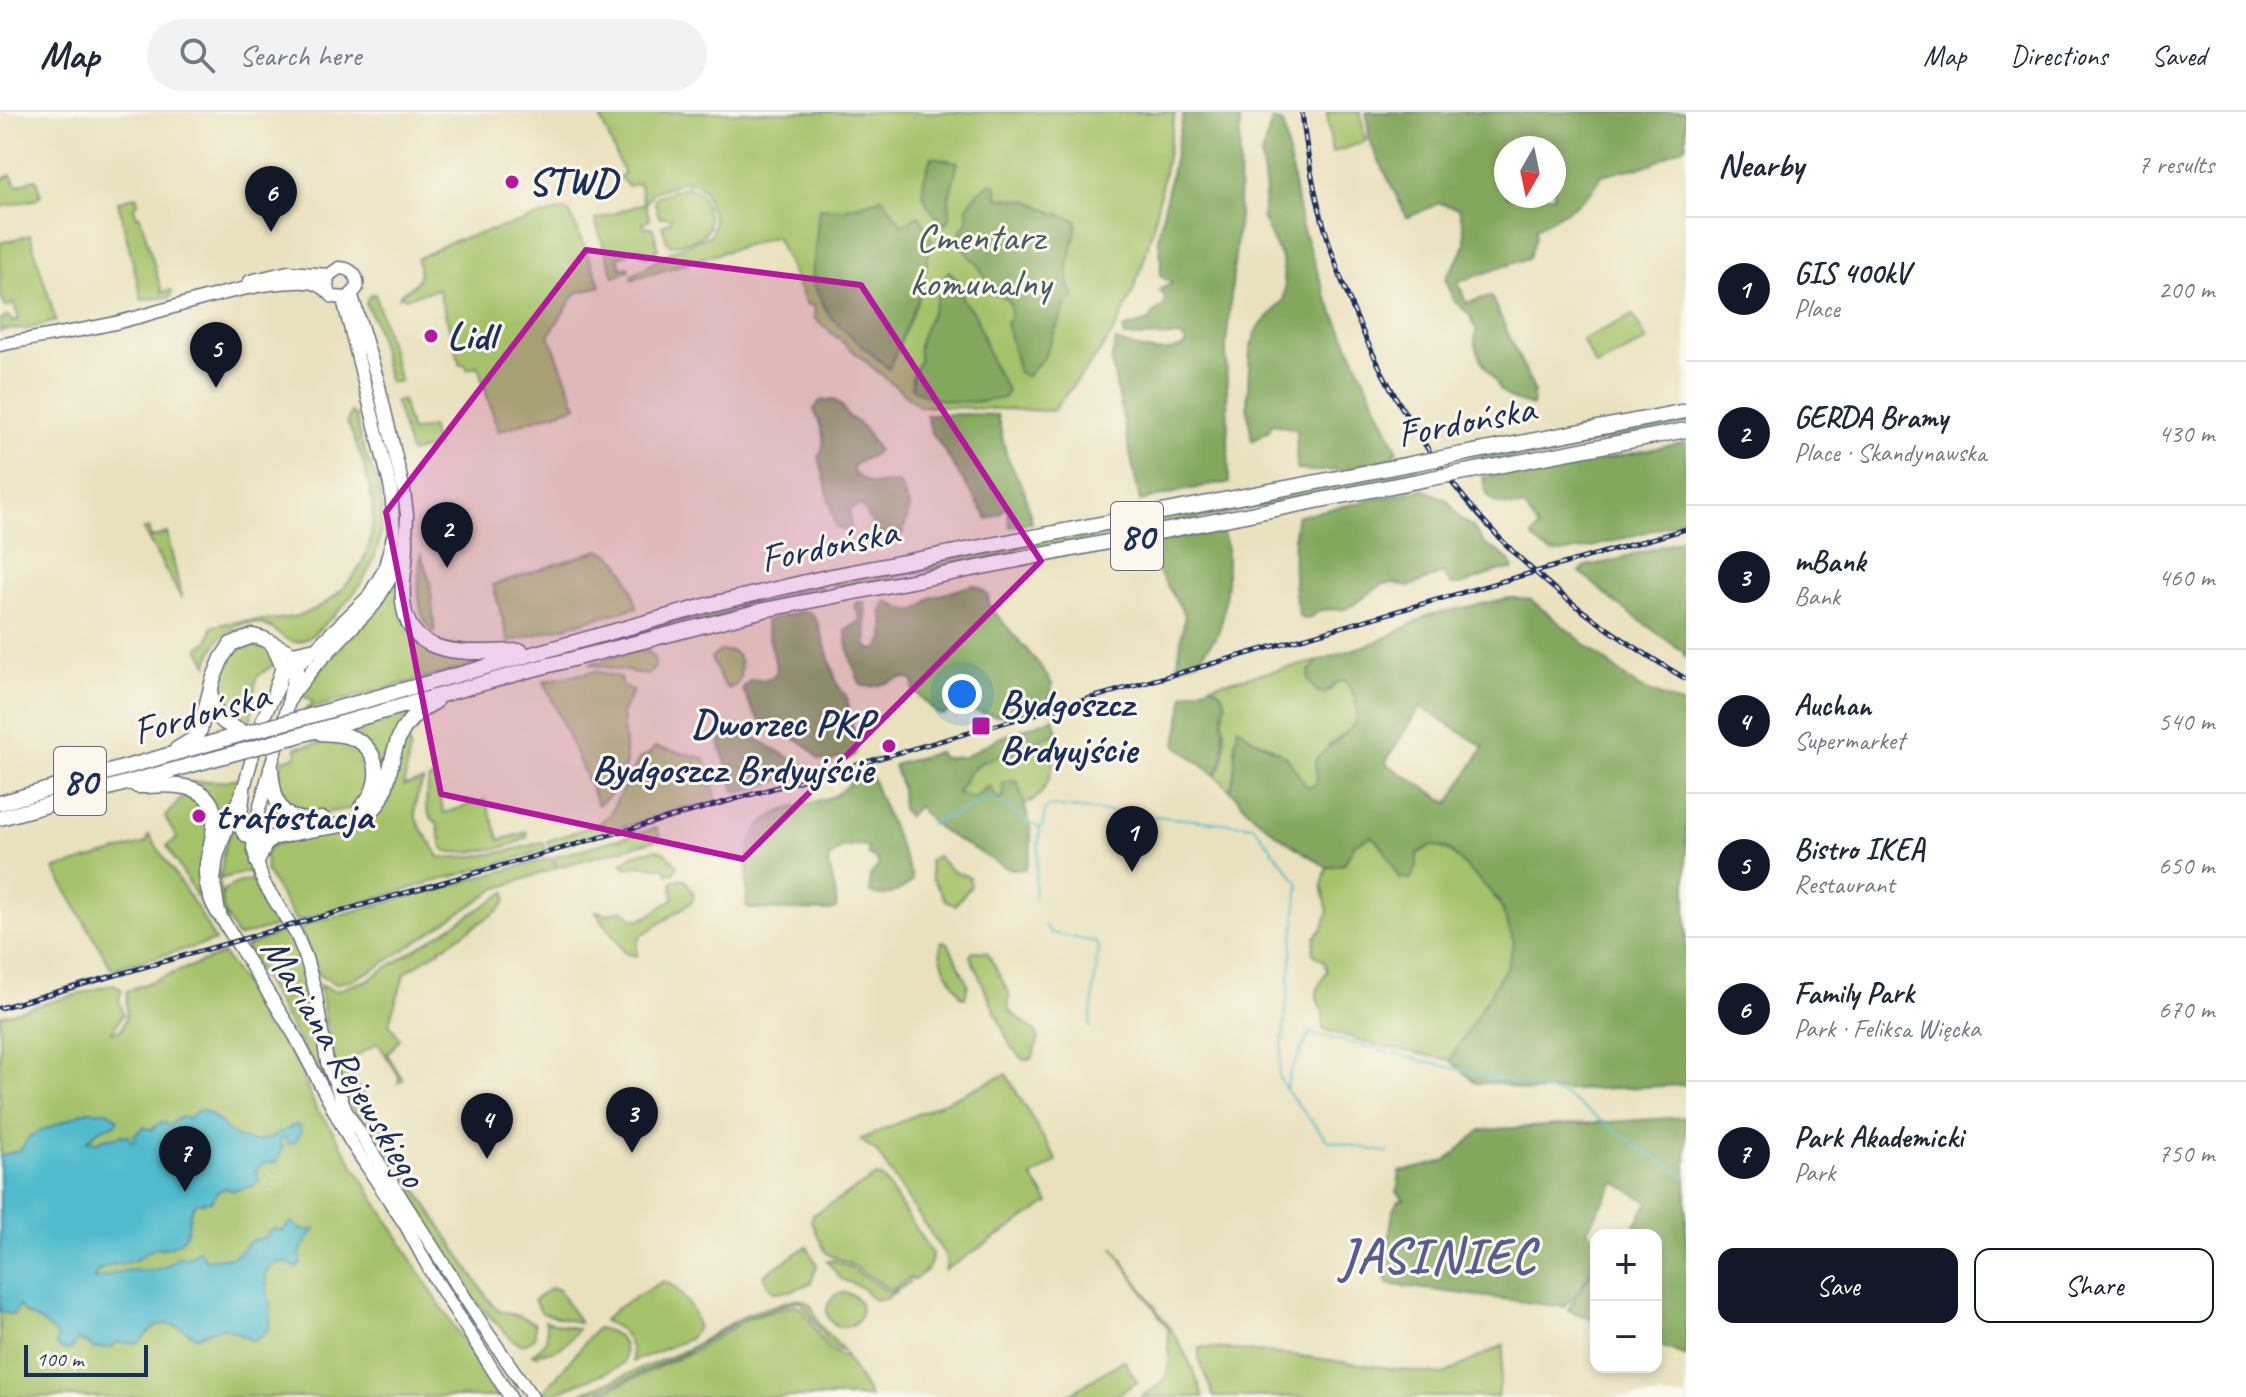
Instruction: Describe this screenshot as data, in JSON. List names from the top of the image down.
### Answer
{
  "streets": {
    "main road": ["Fordońska", "80"],
    "street": ["Mariana Rejewskiego"]
  },
  "crossings": [
    ["Fordońska", "Mariana Rejewskiego"]
  ],
  "districts": ["JASINIEC"],
  "parks": ["Cmentarz komunalny"],
  "places": {
    "other": [
      "STWD",
      "Lidl",
      "Dworzec PKP Bydgoszcz Brdyujście",
      "trafostacja"
    ],
    "transit": ["Bydgoszcz Brdyujście"]
  },
  "scale_bar": "100 m",
  "north": "bottom",
  "page": {
    "header": "Map",
    "search": "Search here",
    "nav": ["Map", "Directions", "Saved"],
    "heading": ["Nearby", "7 results"],
    "pins": [
      "6",
      "5",
      "2",
      "1",
      "3",
      "4",
      "7"
    ],
    "list": [
      {
        "mark": "1",
        "name": "GIS 400kV",
        "note": "Place",
        "value": "200 m"
      },
      {
        "mark": "2",
        "name": "GERDA Bramy",
        "note": "Place · Skandynawska",
        "value": "430 m"
      },
      {
        "mark": "3",
        "name": "mBank",
        "note": "Bank",
        "value": "460 m"
      },
      {
        "mark": "4",
        "name": "Auchan",
        "note": "Supermarket",
        "value": "540 m"
      },
      {
        "mark": "5",
        "name": "Bistro IKEA",
        "note": "Restaurant",
        "value": "650 m"
      },
      {
        "mark": "6",
        "name": "Family Park",
        "note": "Park · Feliksa Więcka",
        "value": "670 m"
      },
      {
        "mark": "7",
        "name": "Park Akademicki",
        "note": "Park",
        "value": "750 m"
      }
    ],
    "buttons": ["Save", "Share"],
    "map_buttons": ["+", "−"],
    "scale": "100 m"
  }
}
